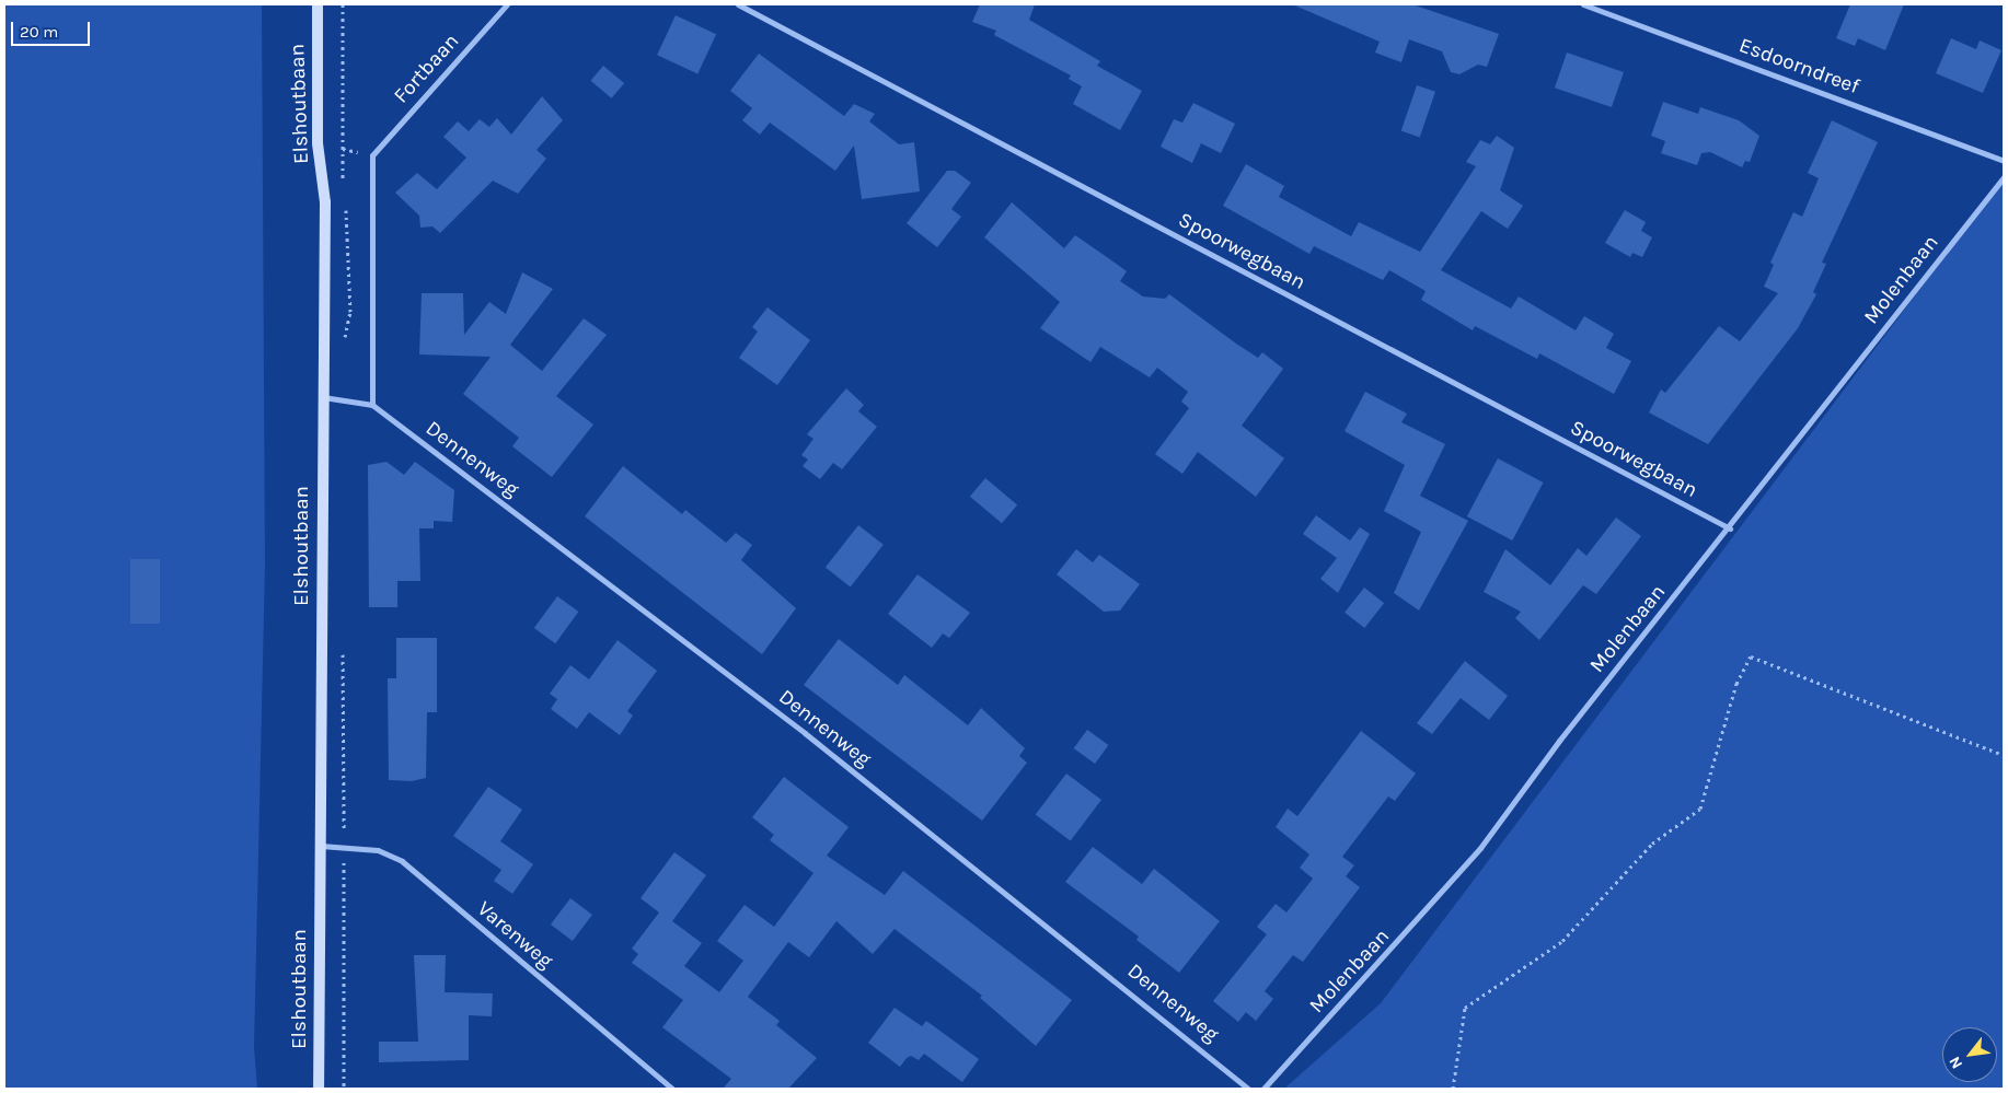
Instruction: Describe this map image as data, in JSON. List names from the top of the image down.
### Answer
{
  "streets": {
    "main road": ["Elshoutbaan"],
    "street": [
      "Esdoorndreef",
      "Fortbaan",
      "Spoorwegbaan",
      "Molenbaan",
      "Dennenweg",
      "Varenweg"
    ]
  },
  "crossings": [
    ["Fortbaan", "Dennenweg"],
    ["Elshoutbaan", "Varenweg"],
    ["Spoorwegbaan", "Molenbaan"]
  ],
  "scale_bar": "20 m",
  "north": "bottom left"
}
